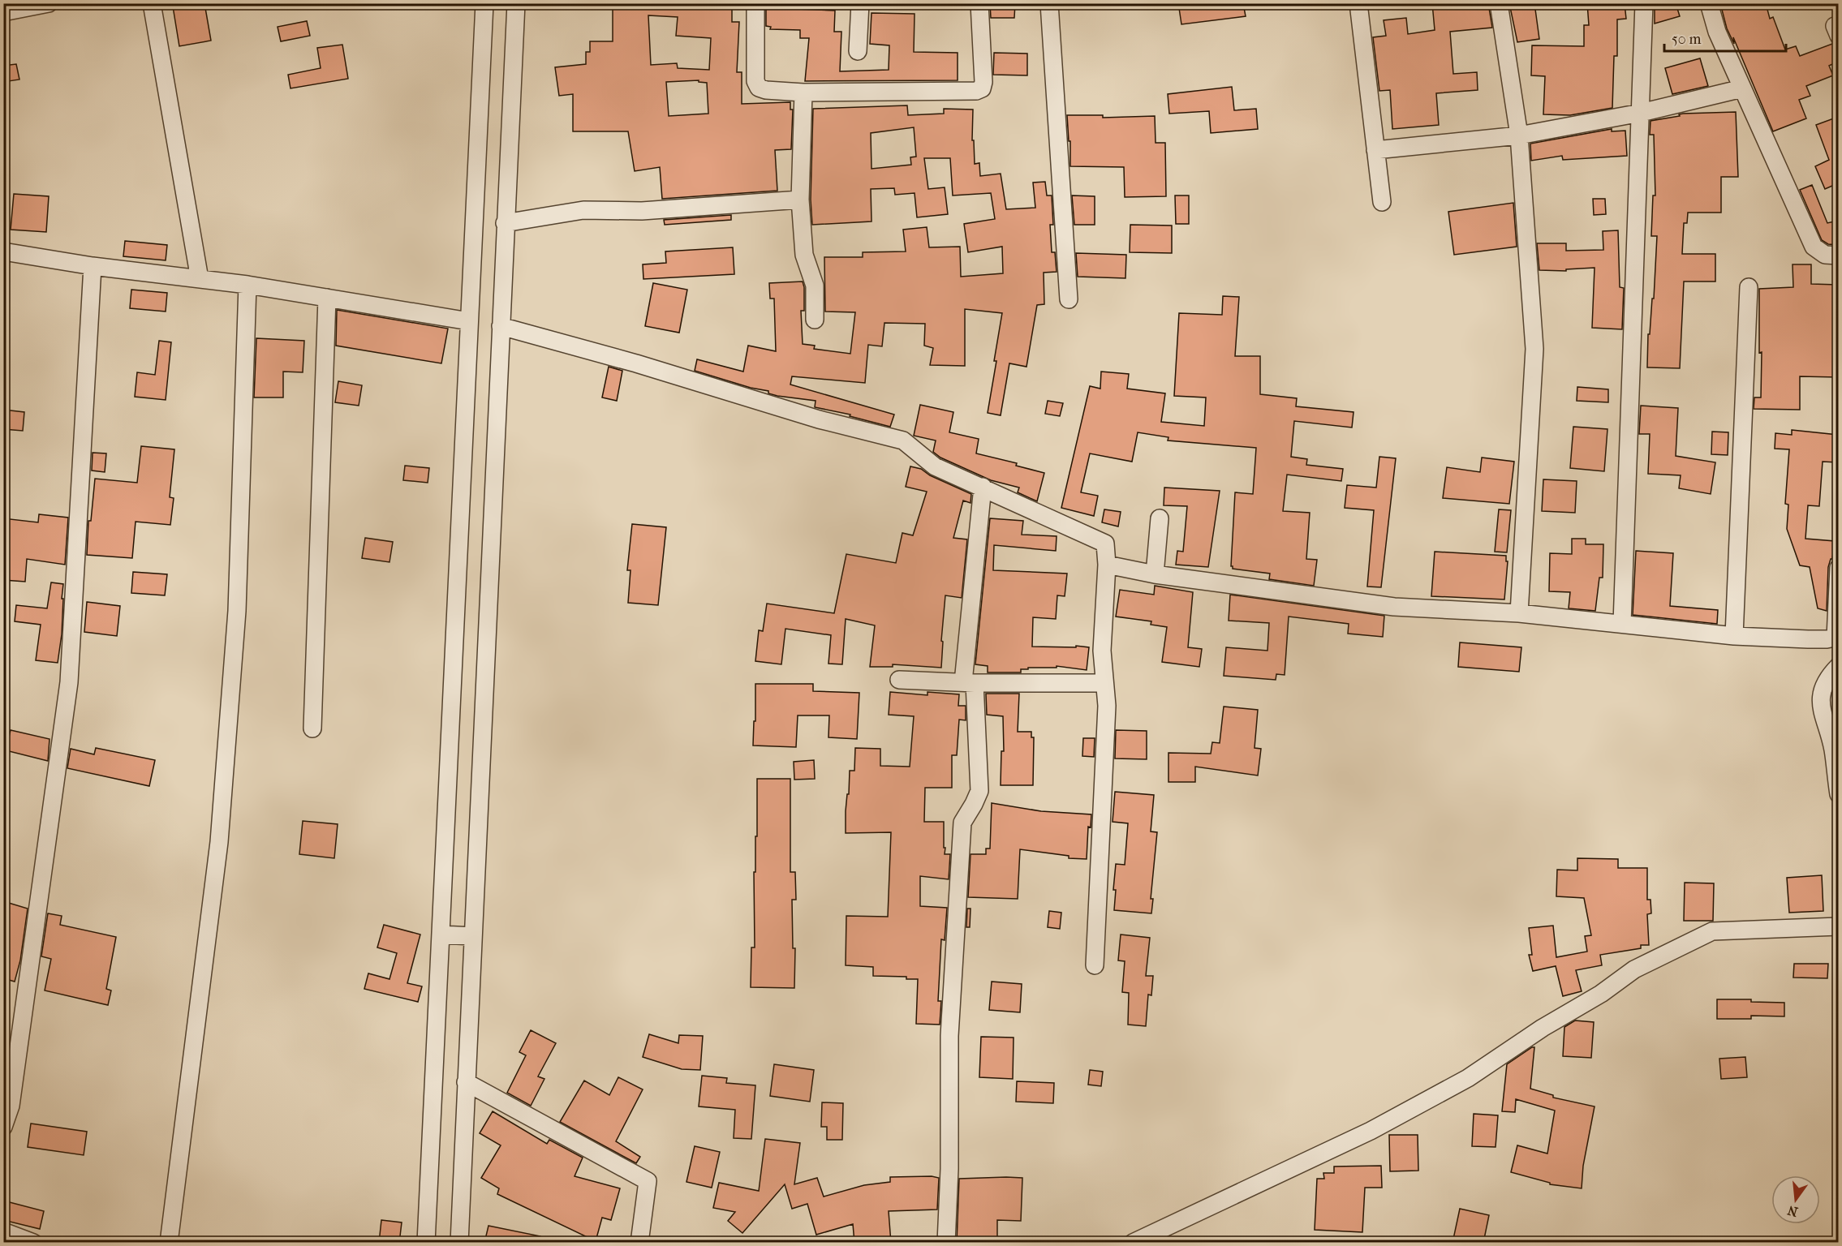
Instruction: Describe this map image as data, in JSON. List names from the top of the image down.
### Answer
{
  "scale_bar": "50 m",
  "north": "bottom"
}
